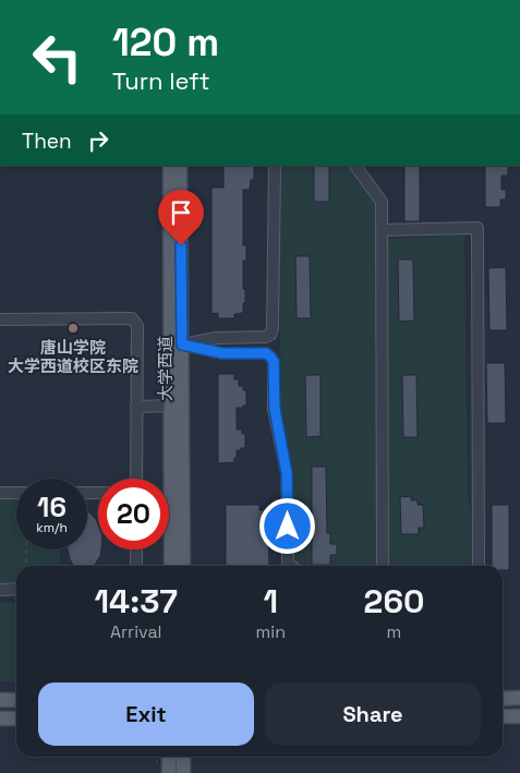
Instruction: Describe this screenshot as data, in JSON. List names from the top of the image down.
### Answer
{
  "streets": {
    "main road": ["大学西道"]
  },
  "places": ["唐山学院 大学西道校区东院"],
  "page": {
    "turn": ["120 m", "Turn left"],
    "then": "Then",
    "speed": "16 km/h",
    "limit": "20",
    "eta": [
      "14:37",
      "Arrival",
      "1",
      "min",
      "260",
      "m"
    ],
    "buttons": ["Exit", "Share"]
  }
}
